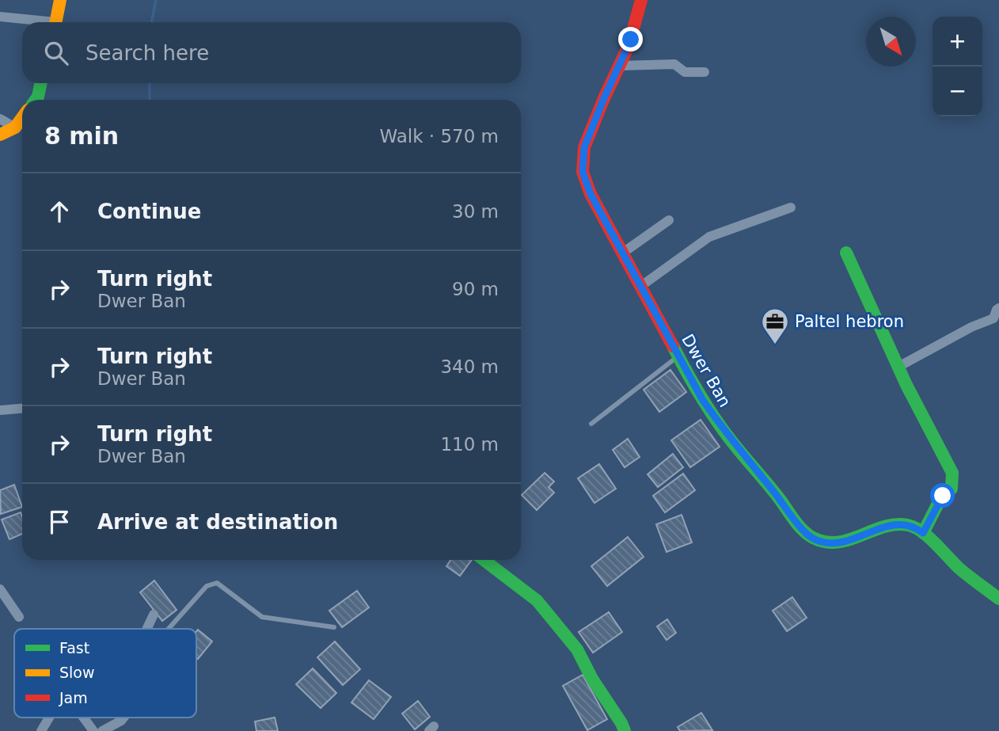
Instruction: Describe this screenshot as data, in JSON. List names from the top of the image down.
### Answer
{
  "streets": {
    "street": ["Dwer Ban"]
  },
  "places": {
    "office": ["Paltel hebron"]
  },
  "legend": ["Fast", "Slow", "Jam"],
  "north": "bottom right",
  "page": {
    "map_buttons": ["+", "−"],
    "search": "Search here",
    "heading": ["8 min", "Walk · 570 m"],
    "list": [
      ["Continue", "30 m"],
      ["Turn right", "Dwer Ban", "90 m"],
      ["Turn right", "Dwer Ban", "340 m"],
      ["Turn right", "Dwer Ban", "110 m"],
      "Arrive at destination"
    ]
  }
}
